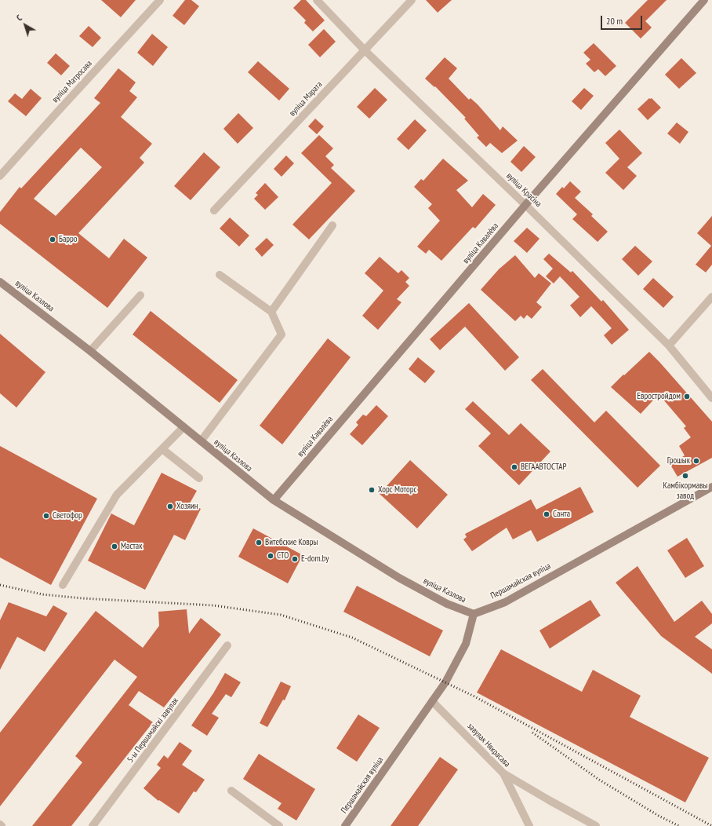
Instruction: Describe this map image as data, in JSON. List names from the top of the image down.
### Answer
{
  "streets": {
    "street": [
      "вуліца Матросава",
      "вуліца Марата",
      "вуліца Красіна",
      "вуліца Кавалёва",
      "вуліца Казлова",
      "Першамайская вуліца",
      "5-ы Першамайскі завулак",
      "завулак Някрасава"
    ]
  },
  "crossings": [
    ["вуліца Марата", "вуліца Красіна"],
    ["вуліца Красіна", "вуліца Кавалёва"],
    ["вуліца Кавалёва", "вуліца Казлова"],
    ["вуліца Казлова", "Першамайская вуліца"],
    ["Першамайская вуліца", "завулак Някрасава"]
  ],
  "places": [
    "Барро",
    "Евростройдом",
    "Грошык",
    "ВЕГААВТОСТАР",
    "Камбікормавы завод",
    "Хорс Моторс",
    "Хозяин",
    "Санта",
    "Светофор",
    "Витебские Ковры",
    "Мастак",
    "СТО",
    "E-dom.by"
  ],
  "scale_bar": "20 m",
  "north": "top left"
}
